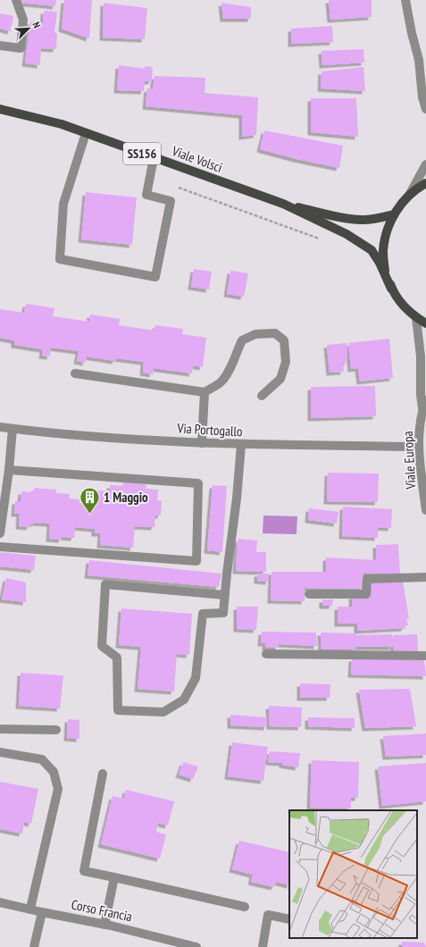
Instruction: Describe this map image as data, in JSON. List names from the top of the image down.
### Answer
{
  "streets": {
    "main road": ["SS156", "Viale Volsci"],
    "street": ["Via Portogallo", "Viale Europa", "Corso Francia"]
  },
  "crossings": [
    ["Viale Volsci", "Viale Europa"],
    ["Via Portogallo", "Viale Europa"]
  ],
  "places": {
    "building": ["1 Maggio"]
  },
  "north": "top right"
}
